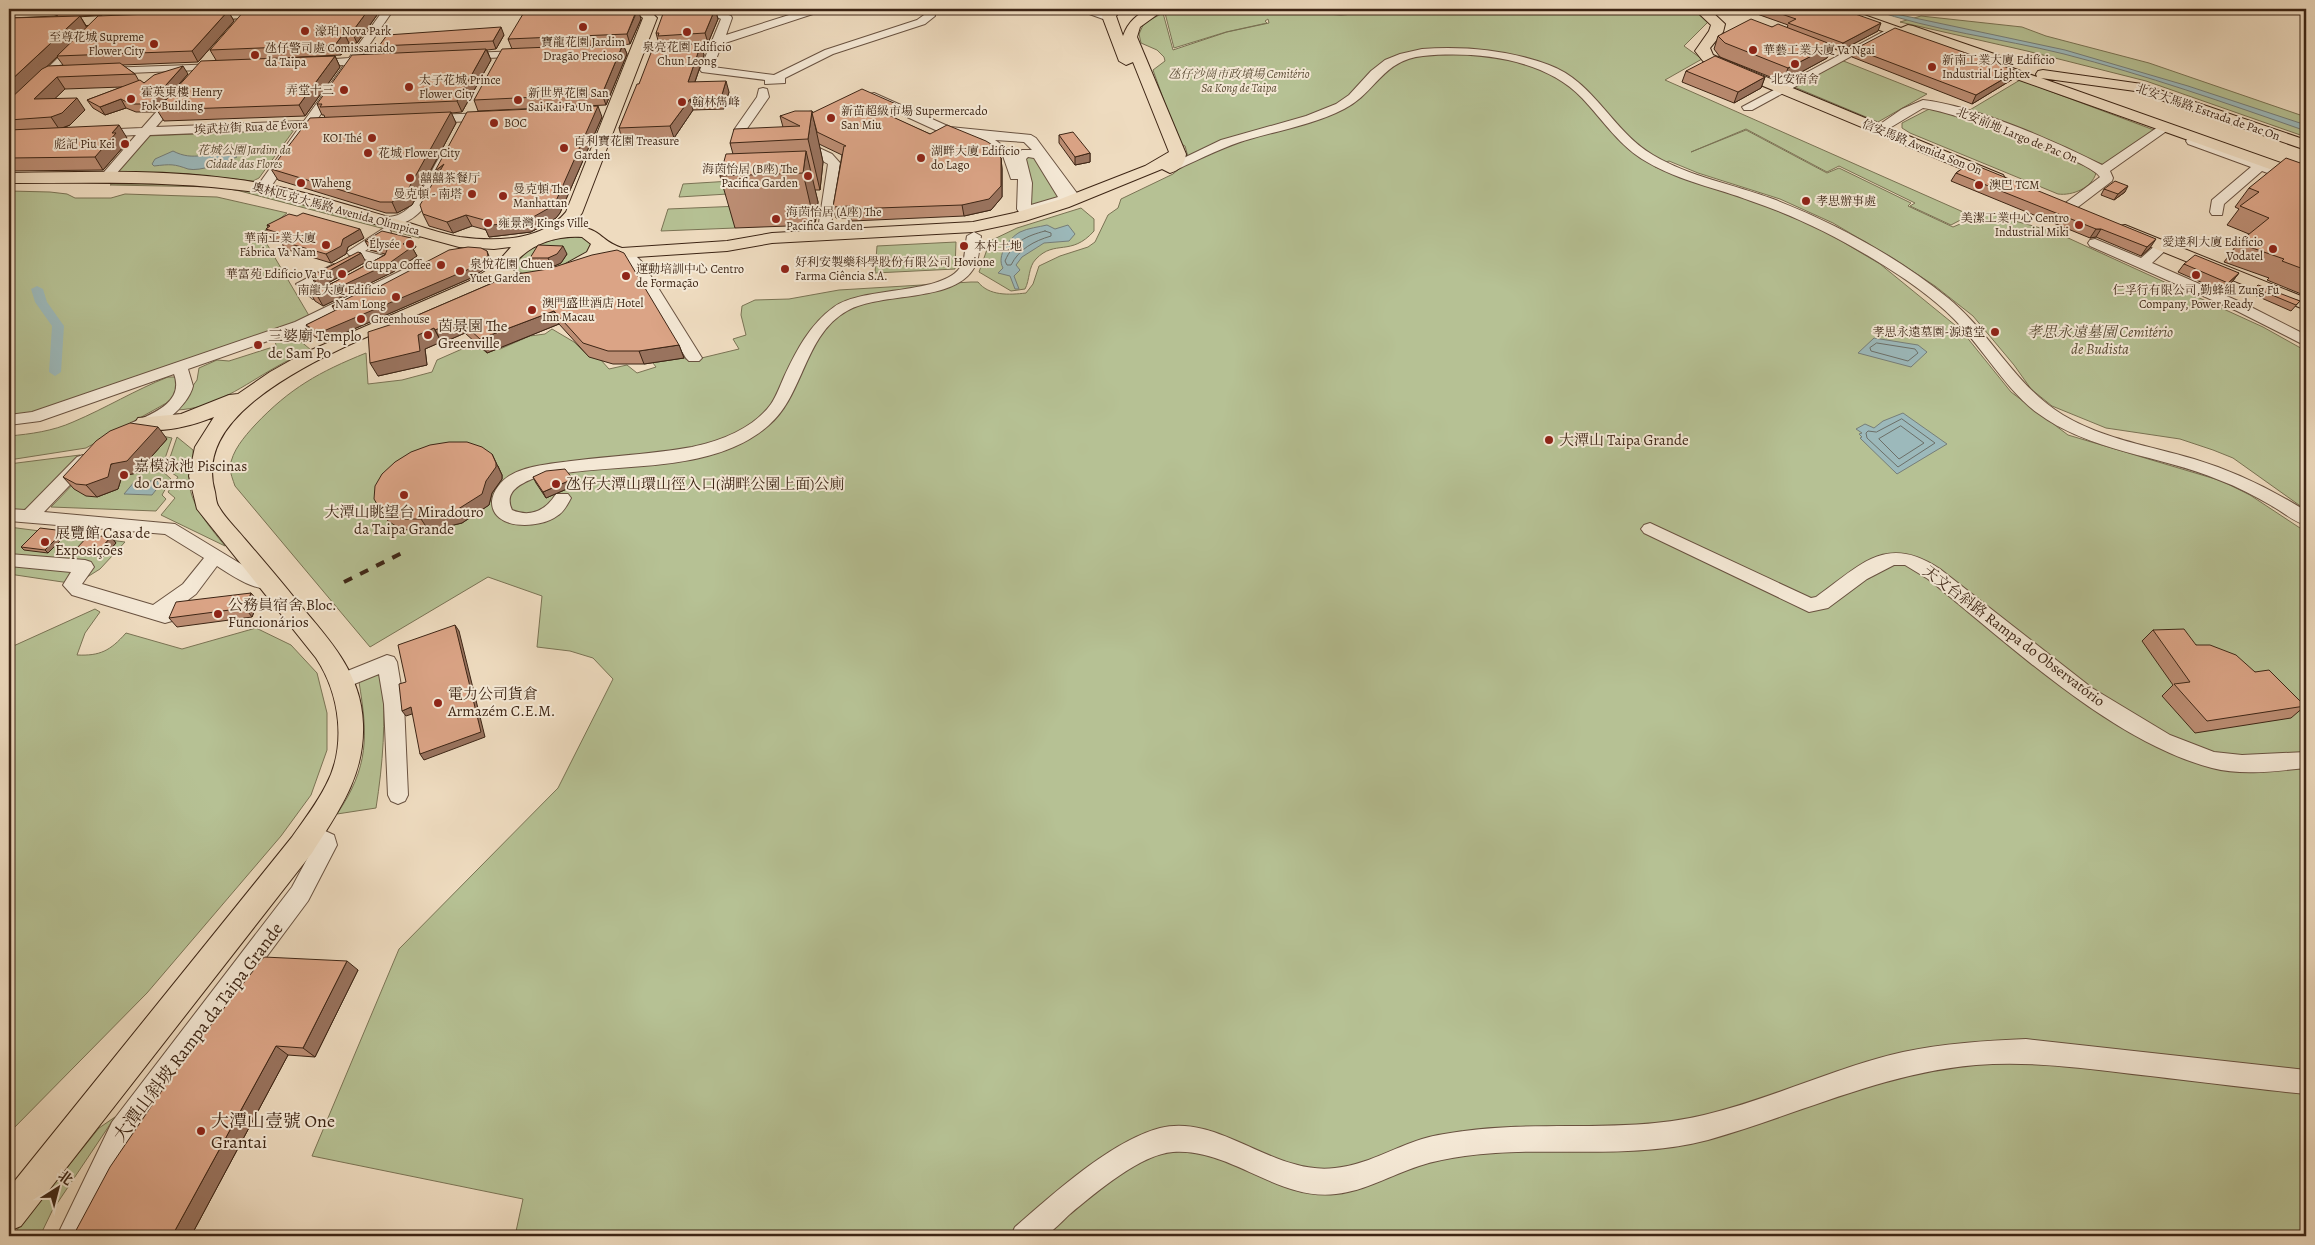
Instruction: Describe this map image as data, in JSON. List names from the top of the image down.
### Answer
{
  "streets": {
    "main road": ["北安大馬路 Estrada de Pac On", "信安馬路 Avenida Son On", "奧林匹克大馬路 Avenida Olímpica"],
    "street": [
      "埃武拉街 Rua de Évora",
      "北安前地 Largo de Pac On",
      "天文台斜路 Rampa do Observatório",
      "大潭山斜坡 Rampa da Taipa Grande"
    ]
  },
  "crossings": [
    ["北安前地 Largo de Pac On", "信安馬路 Avenida Son On"]
  ],
  "parks": ["氹仔沙崗市政墳場 Cemitério Sa Kong de Taipa", "花城公園 Jardim da Cidade das Flores", "孝思永遠墓園 Cemitério de Budista"],
  "places": [
    "寶龍花園 Jardim Dragão Precioso",
    "濠珀 Nova Park",
    "泉亮花園 Edifício Chun Leong",
    "至尊花城 Supreme Flower City",
    "華藝工業大廈 Va Ngai",
    "氹仔警司處 Comissariado da Taipa",
    "北安宿舍",
    "新南工業大廈 Edifício Industrial Lightex",
    "太子花城 Prince Flower City",
    "弄堂十三",
    "霍英東樓 Henry Fok Building",
    "新世界花園 San Sai Kai Fa Un",
    "翰林雋峰",
    "新苗超級市場 Supermercado San Miu",
    "BOC",
    "KOI Thé",
    "彪記 Piu Kei",
    "百利寶花園 Treasure Garden",
    "花城 Flower City",
    "湖畔大廈 Edifício do Lago",
    "海茵怡居 (B座) The Pacifica Garden",
    "囍囍茶餐厅",
    "Waheng",
    "澳巴 TCM",
    "曼克頓 - 南塔",
    "曼克頓 The Manhattan",
    "孝思辦事處",
    "海茵怡居 (A座) The Pacifica Garden",
    "雍景灣 Kings Ville",
    "美潔工業中心 Centro Industrial Miki",
    "Élysée",
    "華南工業大廈 Fábrica Va Nam",
    "本村土地",
    "愛達利大廈 Edifício Vodatel",
    "Cuppa Coffee",
    "好利安製藥科學股份有限公司 Hovione Farma Ciência S.A.",
    "泉悅花園 Chuen Yuet Garden",
    "華富苑 Edifício Va Fu",
    "仁孚行有限公司,勤蜂組 Zung Fu Company, Power Ready",
    "運動培訓中心 Centro de Formação",
    "南龍大廈 Edifício Nam Long",
    "澳門盛世酒店 Hotel Inn Macau",
    "Greenhouse",
    "孝思永遠墓園-源遠堂",
    "茵景園 The Greenville",
    "三婆廟 Templo de Sam Po",
    "大潭山 Taipa Grande",
    "嘉模泳池 Piscinas do Carmo",
    "氹仔大潭山環山徑入口(湖畔公園上面)公廁",
    "大潭山眺望台 Miradouro da Taipa Grande",
    "展覽館 Casa de Exposições",
    "公務員宿舍 Bloc. Funcionários",
    "電力公司貨倉 Armazém C.E.M.",
    "大潭山壹號 One Grantai"
  ],
  "north": "top right"
}
